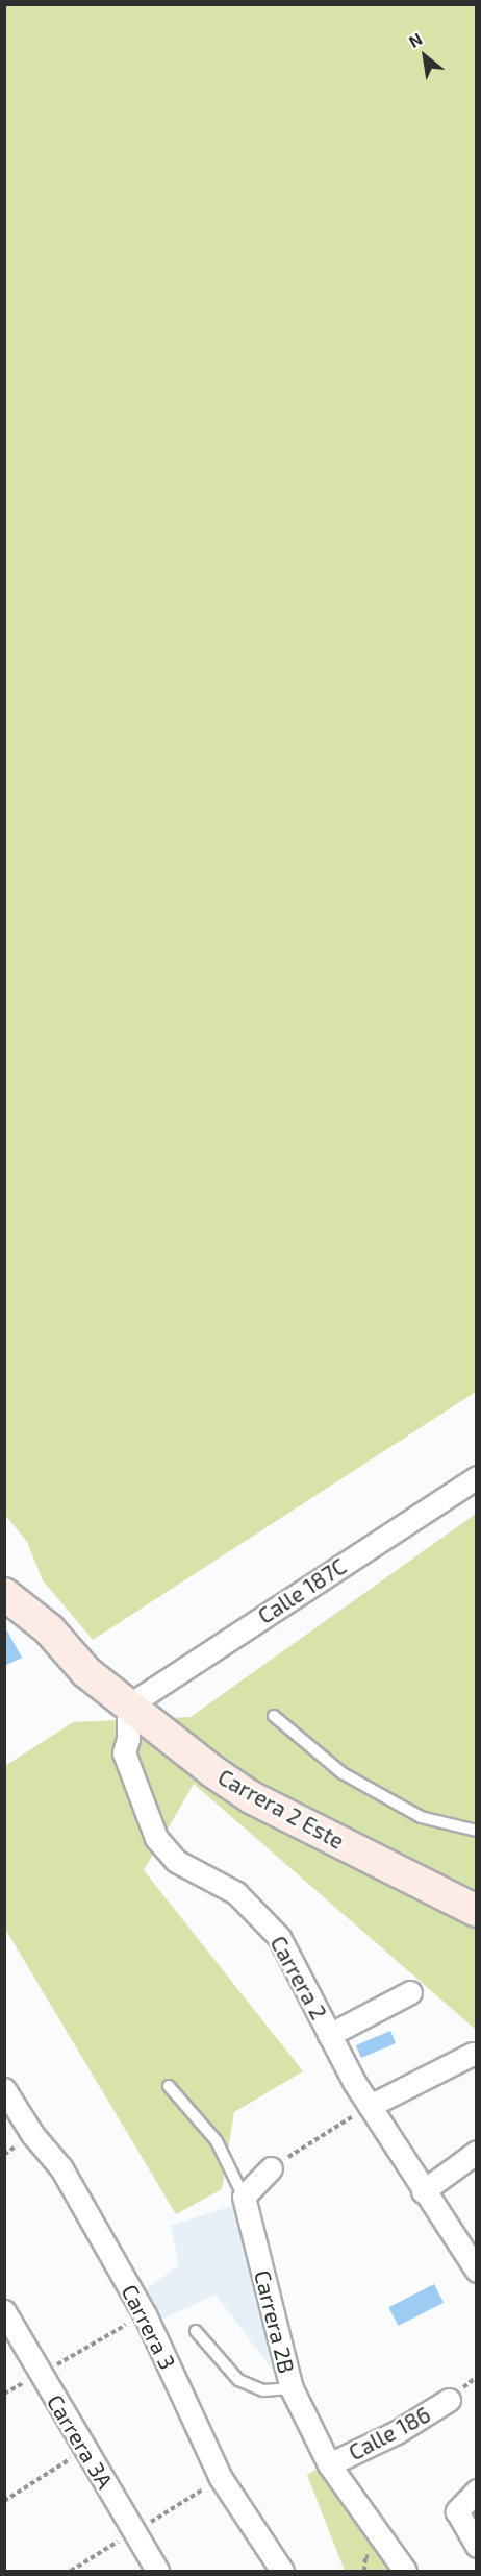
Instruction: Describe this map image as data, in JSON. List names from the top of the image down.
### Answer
{
  "streets": {
    "main road": ["Carrera 2 Este"],
    "street": [
      "Calle 187C",
      "Carrera 2",
      "Carrera 2B",
      "Carrera 3",
      "Calle 186",
      "Carrera 3A"
    ]
  },
  "crossings": [
    ["Calle 187C", "Carrera 2 Este"],
    ["Calle 187C", "Carrera 2"],
    ["Carrera 2 Este", "Carrera 2"],
    ["Carrera 2B", "Calle 186"]
  ],
  "north": "top left"
}
